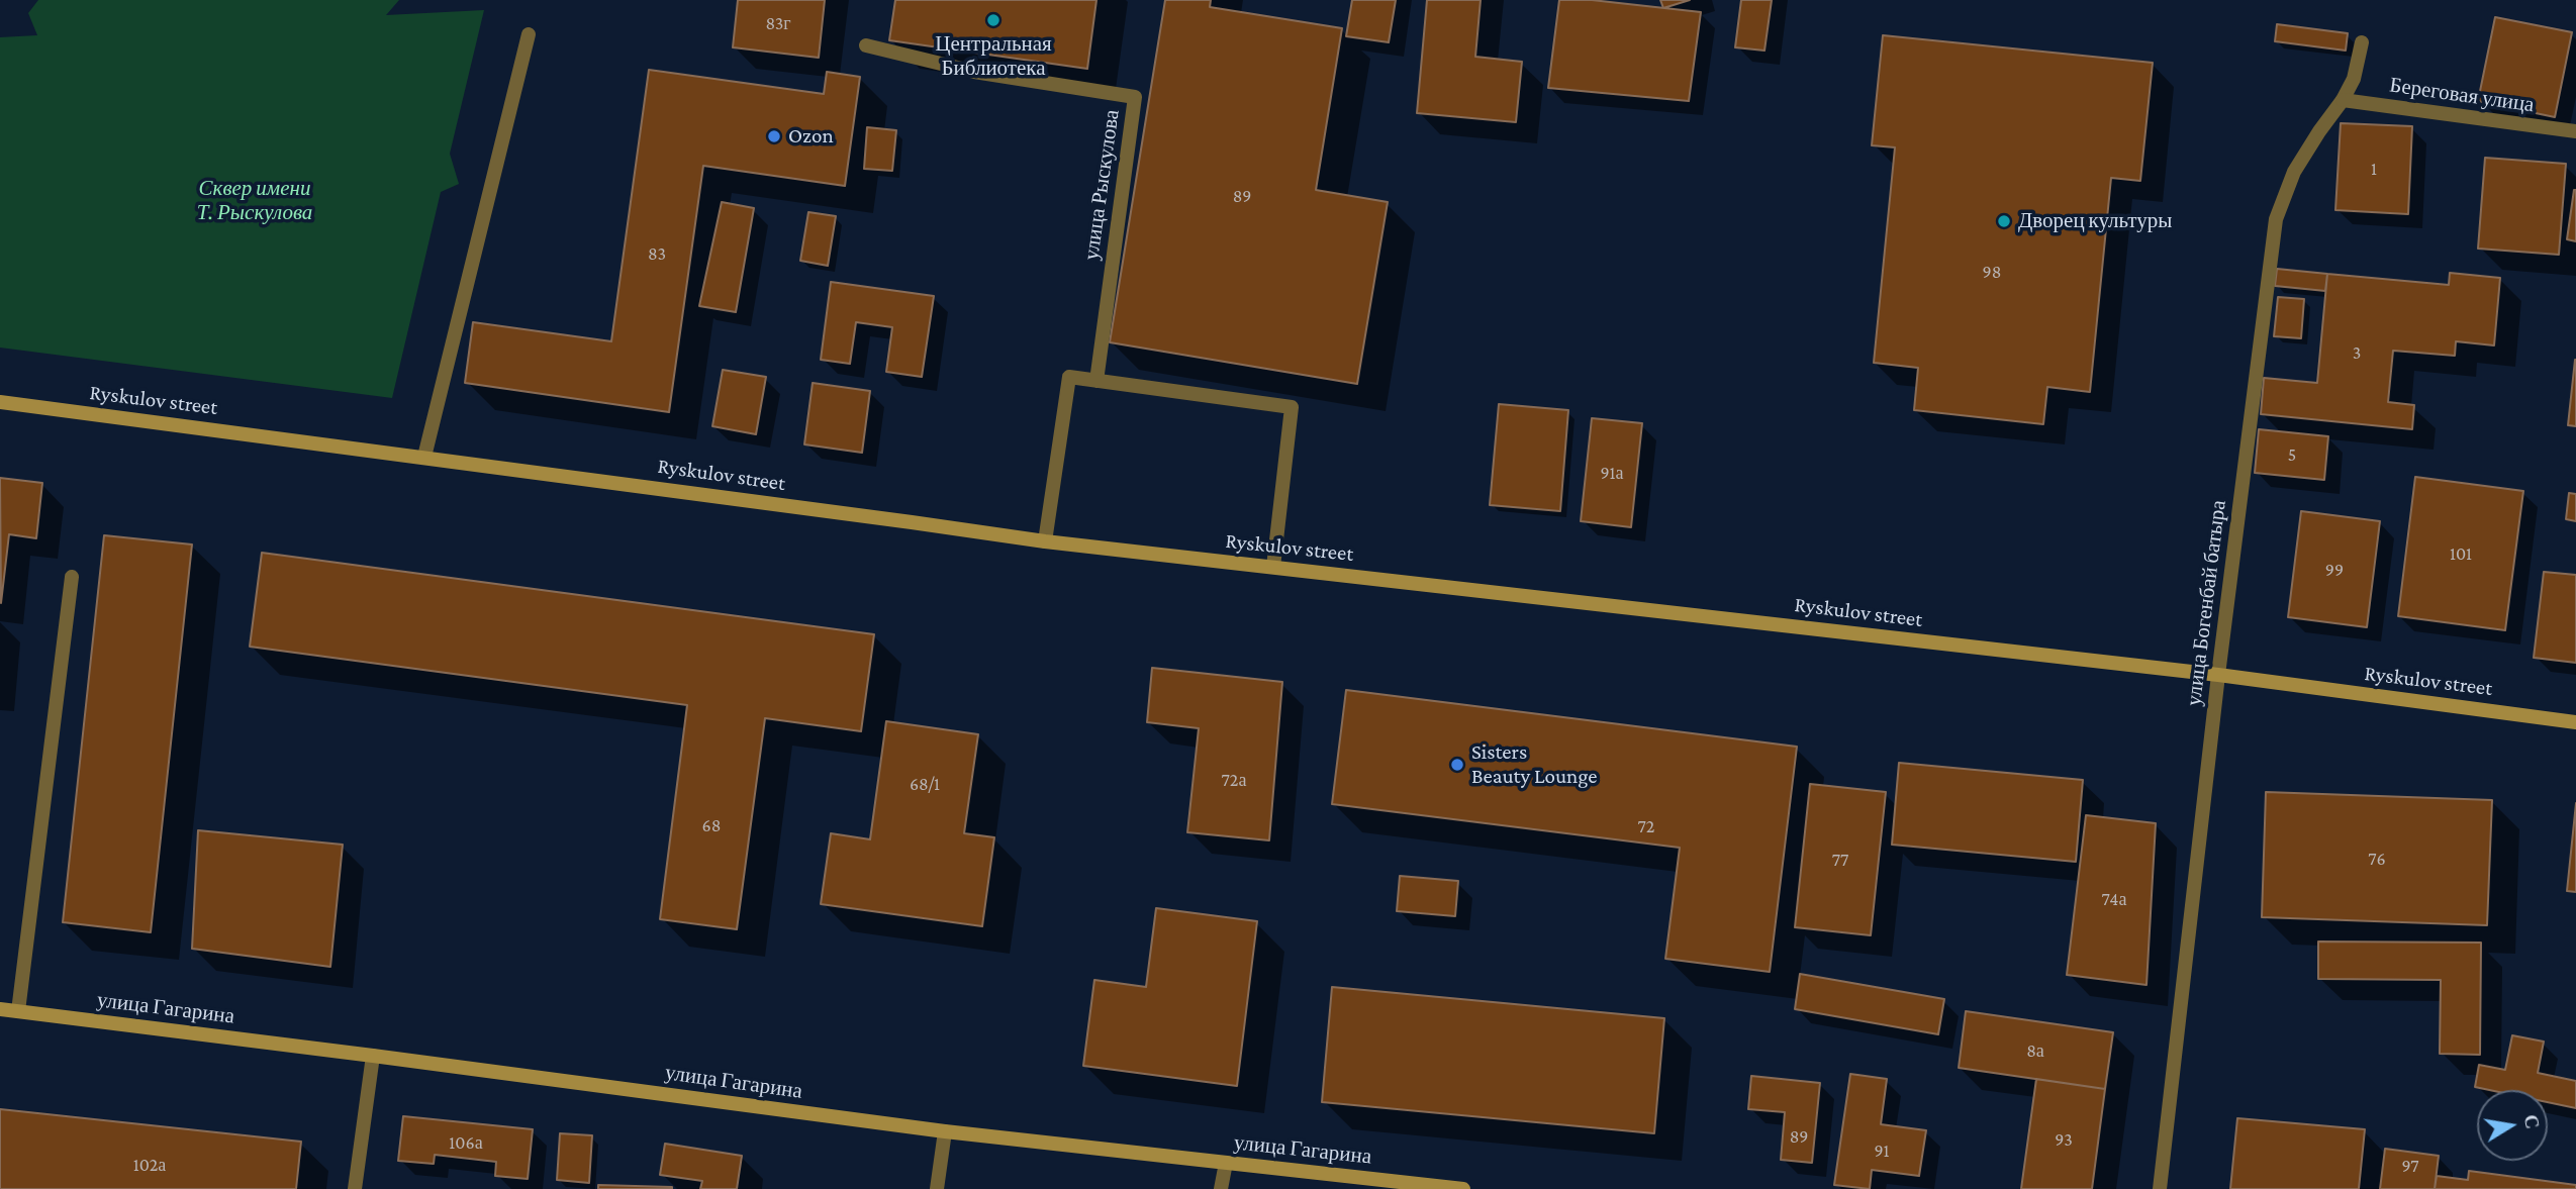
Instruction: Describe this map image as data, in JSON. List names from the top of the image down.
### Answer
{
  "streets": {
    "main road": ["Ryskulov street", "улица Гагарина"],
    "street": ["Береговая улица", "улица Рыскулова", "улица Богенбай батыра"]
  },
  "crossings": [
    ["Береговая улица", "улица Богенбай батыра"],
    ["Ryskulov street", "улица Богенбай батыра"]
  ],
  "parks": ["Сквер имени Т. Рыскулова"],
  "places": [
    "Центральная Библиотека",
    "Ozon",
    "Дворец культуры",
    "Sisters Beauty Lounge"
  ],
  "house_numbers": [
    "83г",
    "1",
    "89",
    "83",
    "98",
    "3",
    "5",
    "91а",
    "101",
    "99",
    "72а",
    "68/1",
    "68",
    "72",
    "76",
    "77",
    "74а",
    "8а",
    "89",
    "93",
    "106а",
    "91",
    "102а",
    "97"
  ],
  "north": "right"
}
